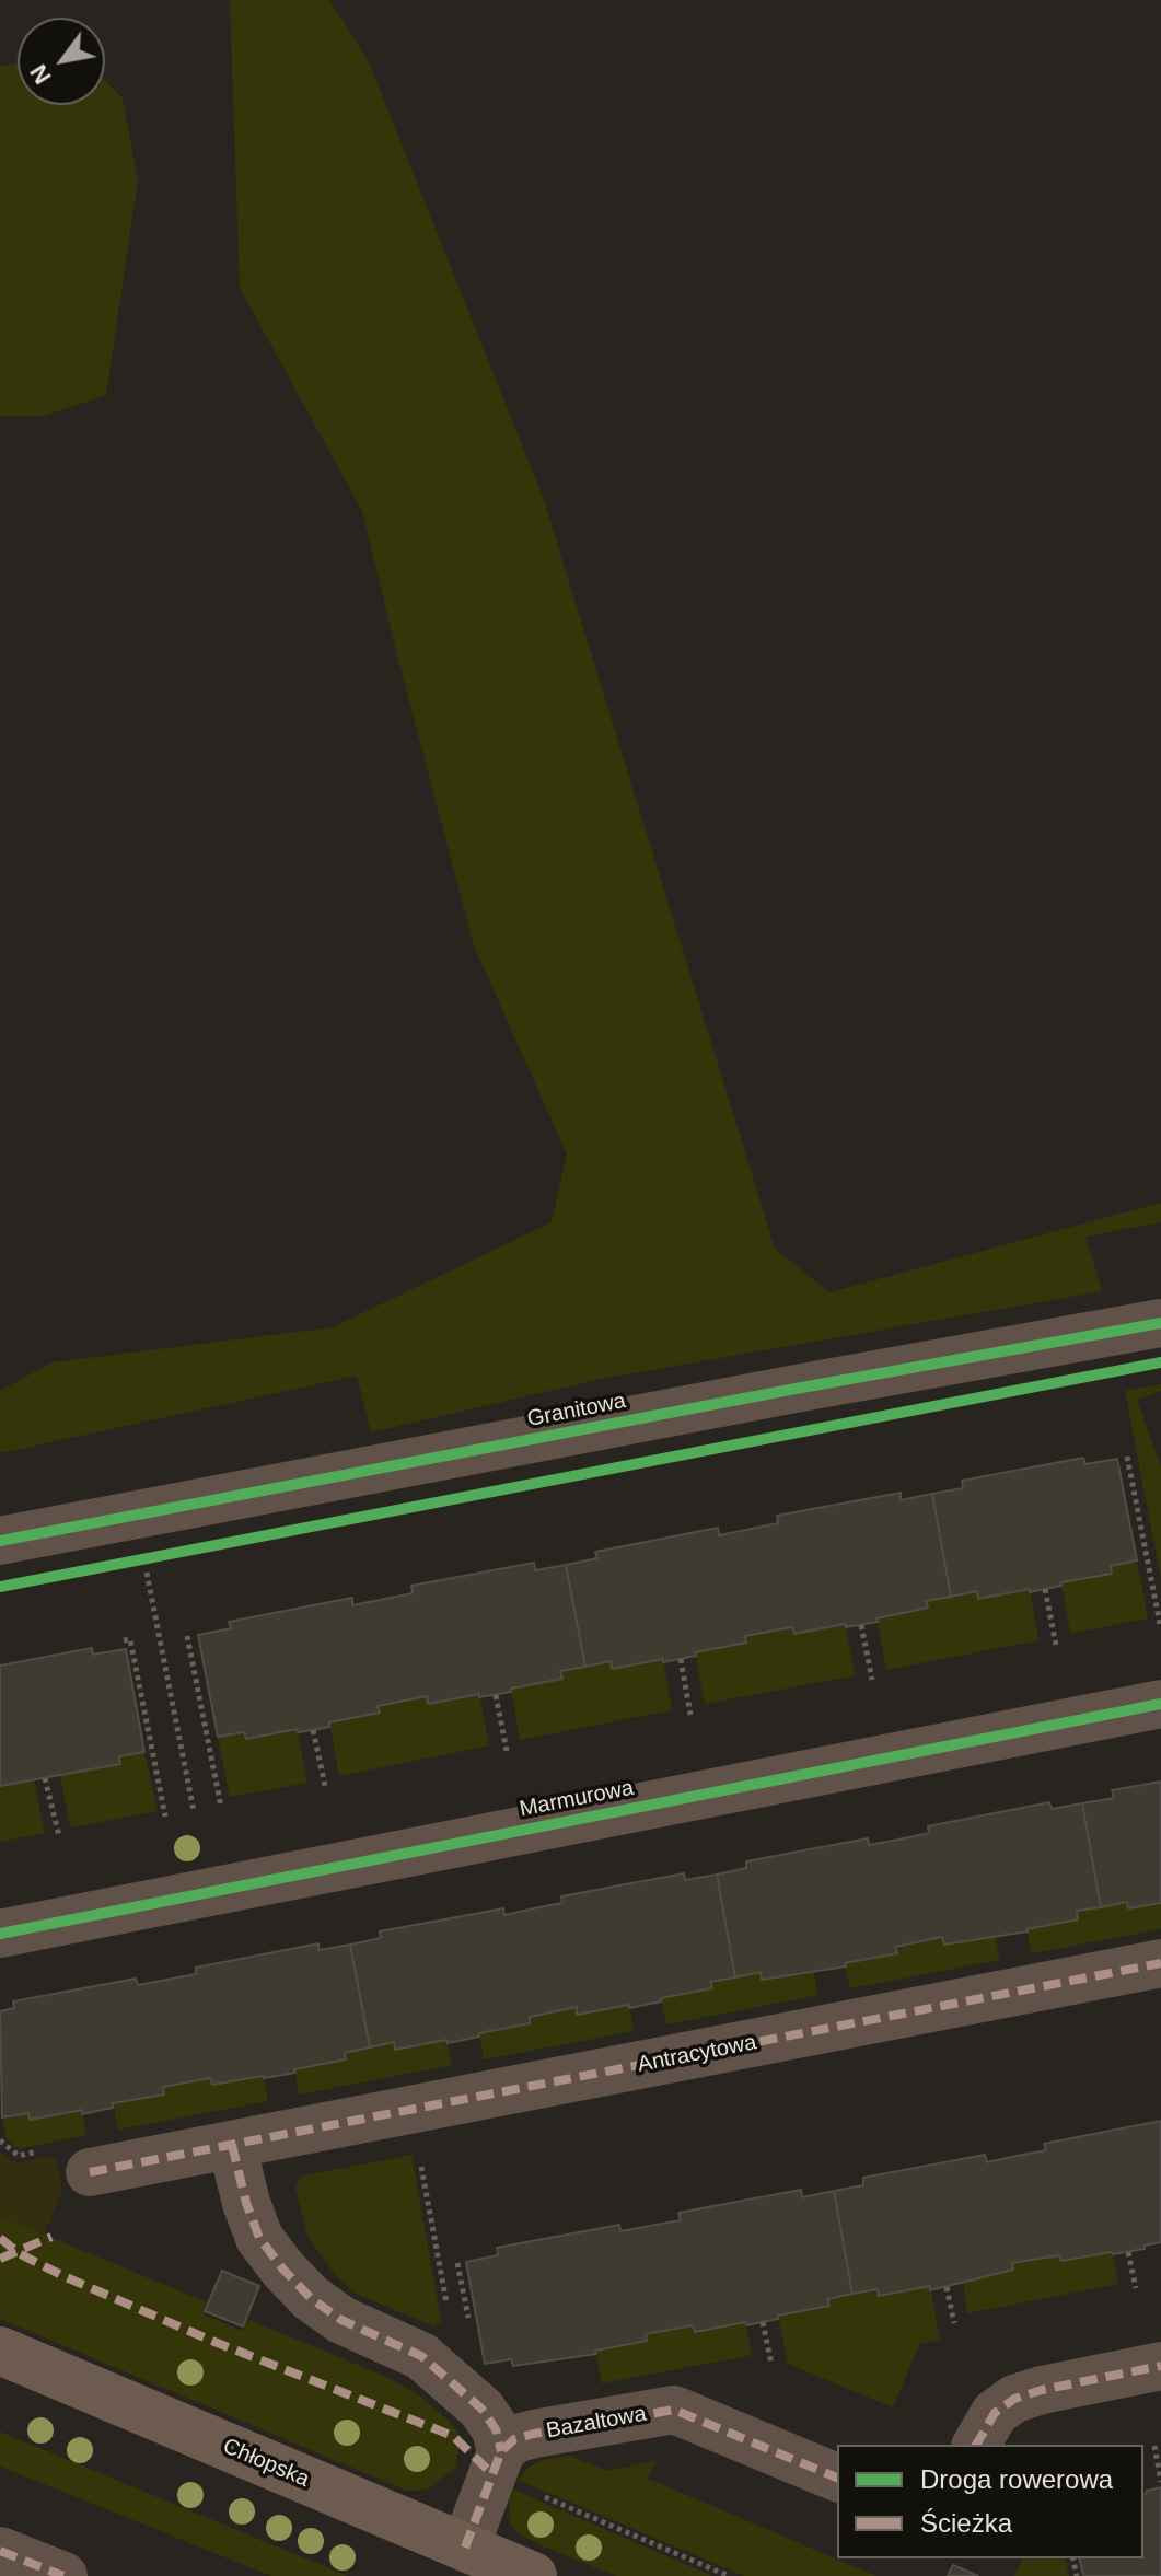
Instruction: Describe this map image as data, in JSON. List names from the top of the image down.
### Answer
{
  "streets": {
    "street": [
      "Granitowa",
      "Marmurowa",
      "Antracytowa",
      "Bazaltowa",
      "Chłopska"
    ]
  },
  "legend": ["Droga rowerowa", "Ścieżka"],
  "north": "bottom left"
}
